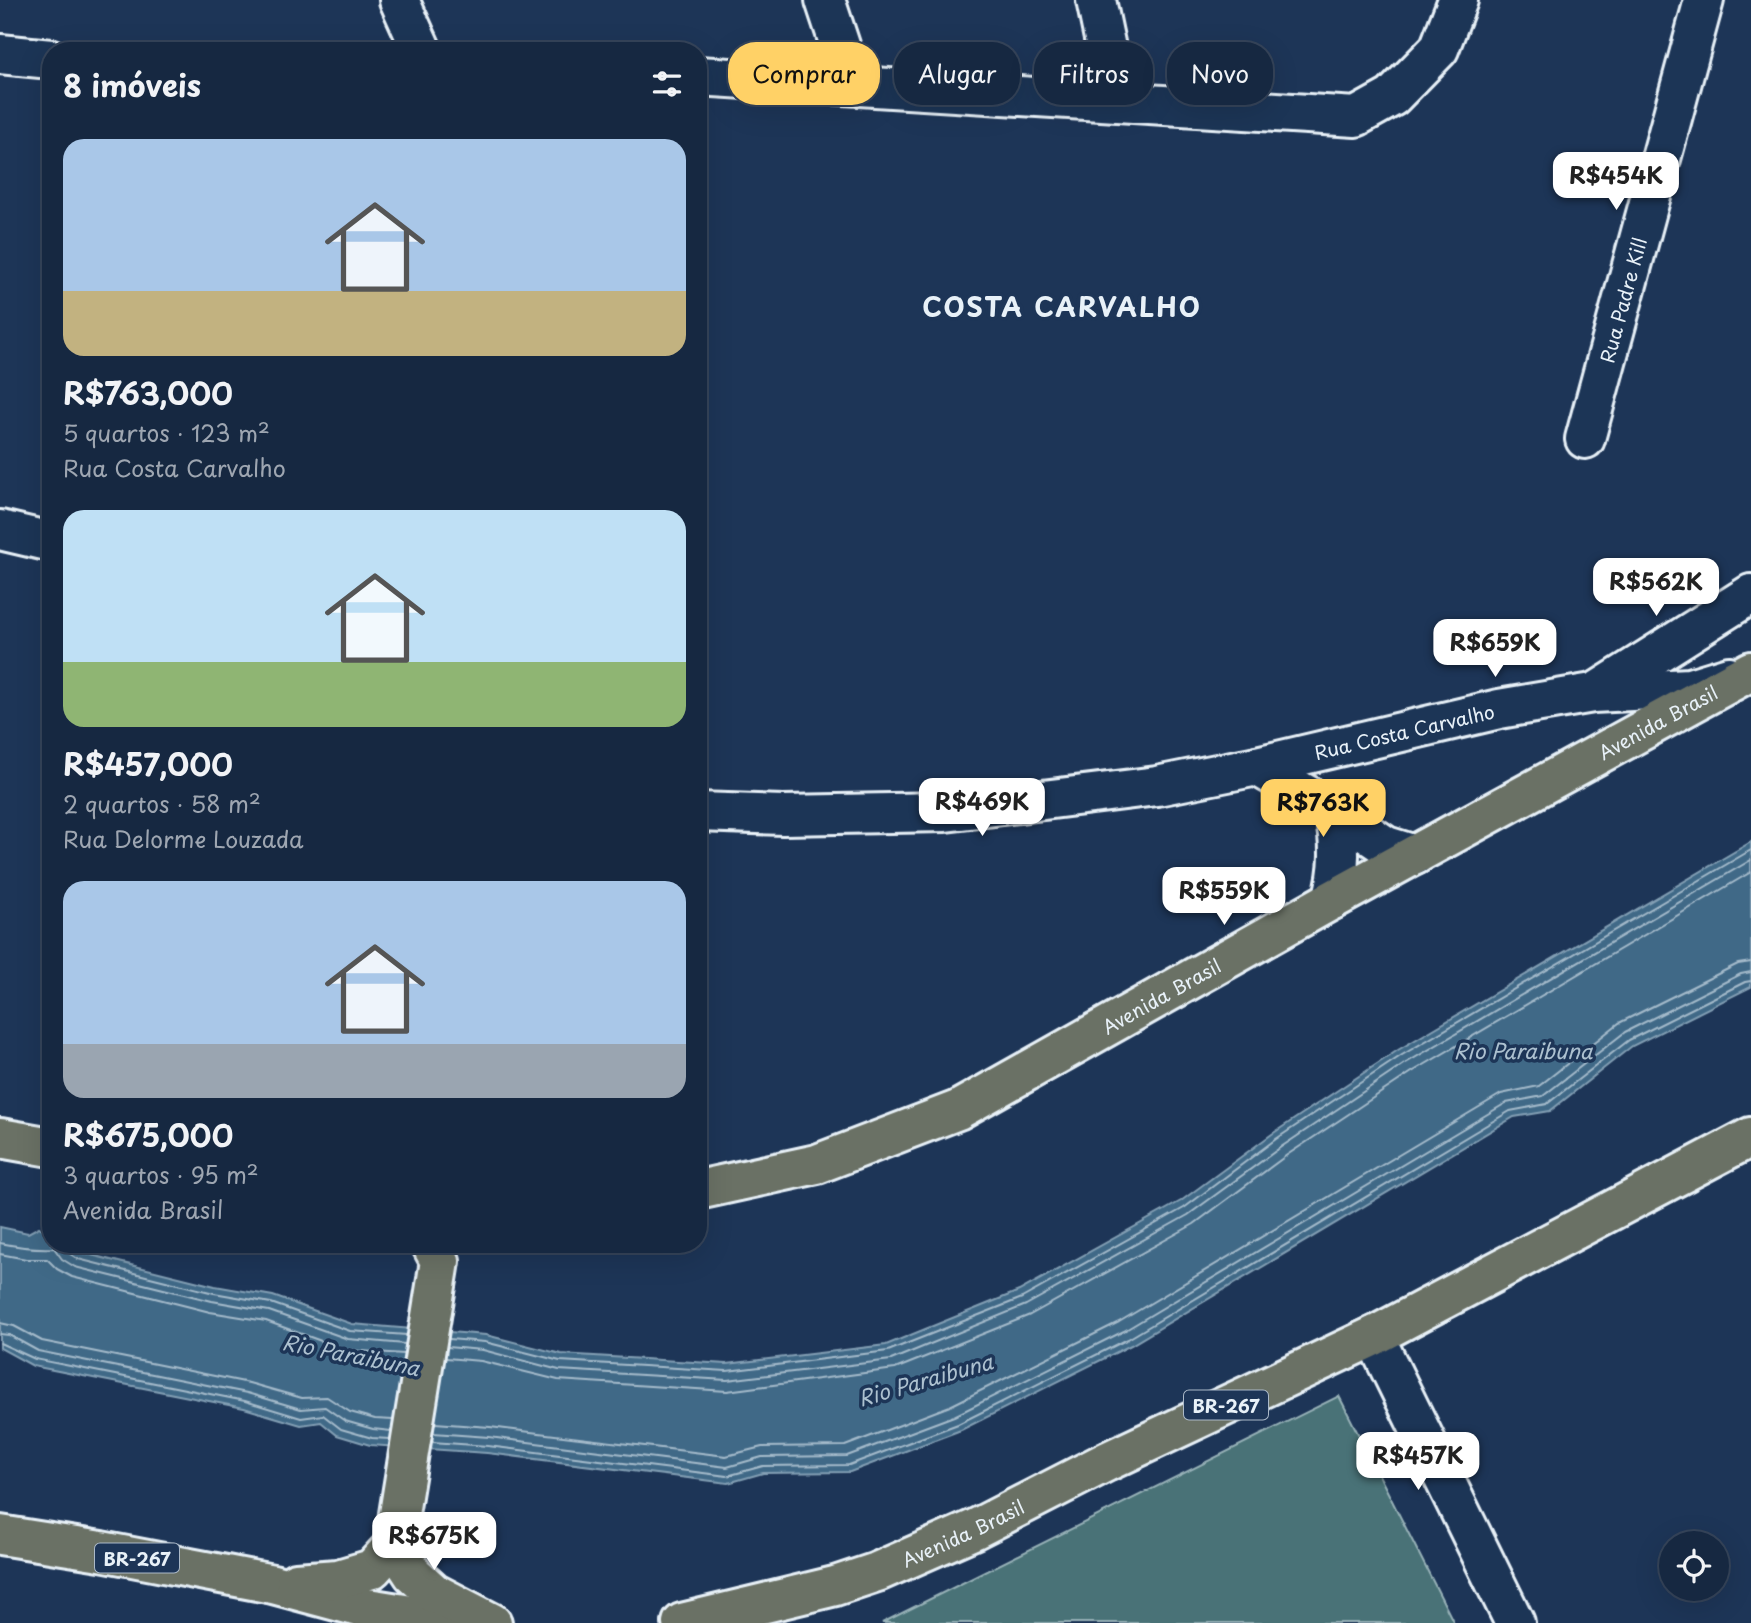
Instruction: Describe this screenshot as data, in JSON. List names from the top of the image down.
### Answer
{
  "streets": {
    "main road": ["Avenida Brasil", "BR-267"],
    "street": ["Rua Padre Kill", "Rua Costa Carvalho"]
  },
  "crossings": [
    ["Avenida Brasil", "Rua Costa Carvalho"]
  ],
  "districts": ["COSTA CARVALHO"],
  "water": ["Rio Paraibuna"],
  "page": {
    "chip": [
      "Comprar",
      "Alugar",
      "Filtros",
      "Novo"
    ],
    "heading": "8 imóveis",
    "list": [
      {
        "name": "R$763,000",
        "note": "5 quartos · 123 m² · Rua Costa Carvalho"
      },
      {
        "name": "R$457,000",
        "note": "2 quartos · 58 m² · Rua Delorme Louzada"
      },
      {
        "name": "R$675,000",
        "note": "3 quartos · 95 m² · Avenida Brasil"
      }
    ],
    "price": [
      "R$454K",
      "R$562K",
      "R$659K",
      "R$469K",
      "R$763K",
      "R$559K",
      "R$457K",
      "R$675K"
    ]
  }
}
